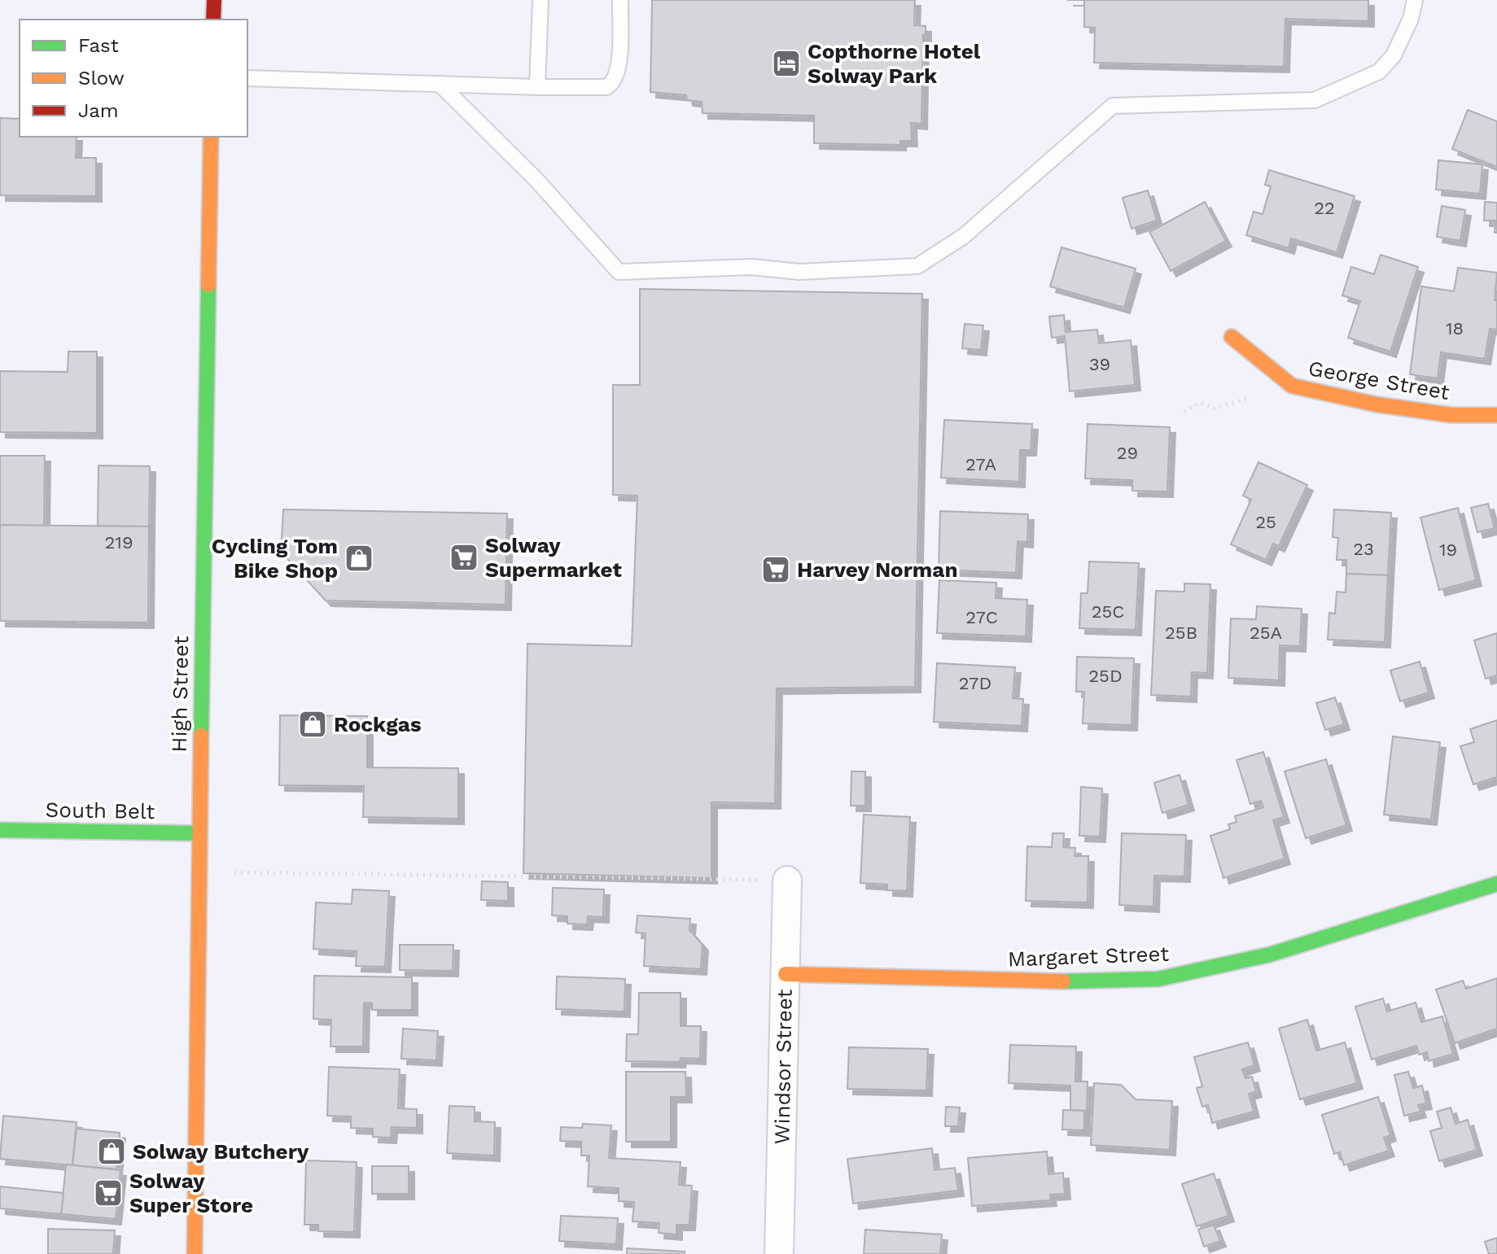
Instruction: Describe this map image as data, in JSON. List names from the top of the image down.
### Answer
{
  "streets": {
    "main road": [
      "George Street",
      "High Street",
      "South Belt",
      "Margaret Street"
    ],
    "street": ["Windsor Street"]
  },
  "crossings": [
    ["High Street", "South Belt"],
    ["Margaret Street", "Windsor Street"]
  ],
  "places": {
    "hotel": ["Copthorne Hotel Solway Park"],
    "supermarket": ["Solway Supermarket", "Harvey Norman", "Solway Super Store"],
    "shop": ["Cycling Tom Bike Shop", "Rockgas", "Solway Butchery"]
  },
  "house_numbers": [
    "22",
    "18",
    "39",
    "29",
    "27A",
    "25",
    "219",
    "23",
    "19",
    "25C",
    "27C",
    "25B",
    "25A",
    "25D",
    "27D"
  ],
  "legend": ["Fast", "Slow", "Jam"]
}
